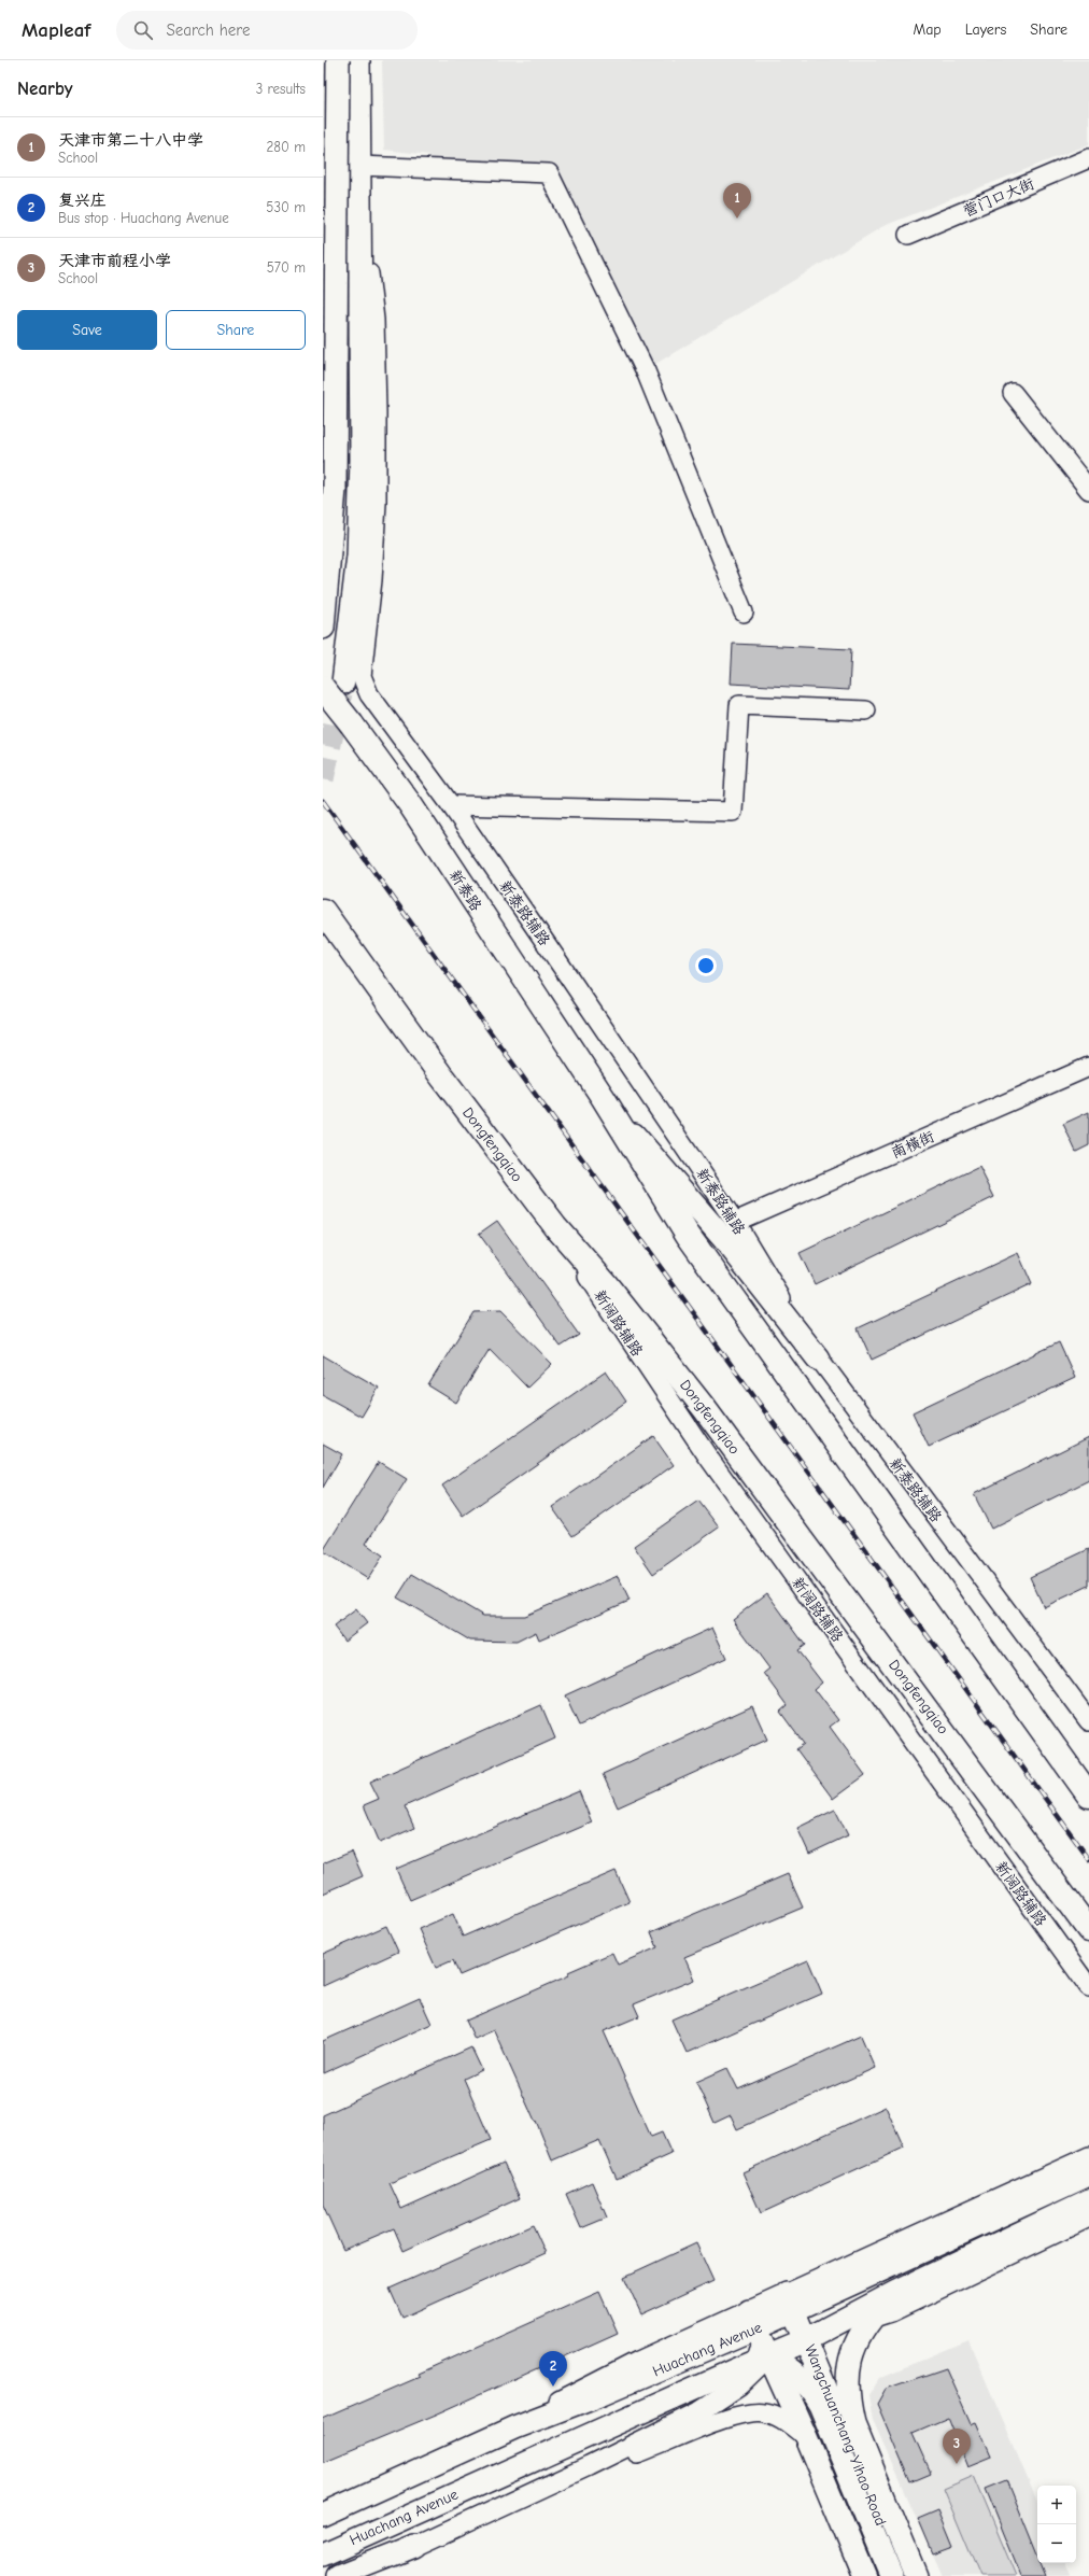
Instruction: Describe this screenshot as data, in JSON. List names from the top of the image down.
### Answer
{
  "streets": {
    "highway": ["新泰路", "Dongfengqiao"],
    "main road": ["Huachang Avenue", "Wangchuanchang Yihao Road"],
    "street": [
      "营门口大街",
      "新泰路辅路",
      "南横街",
      "新阔路辅路"
    ]
  },
  "crossings": [
    ["新泰路", "新泰路辅路"],
    ["新泰路辅路", "南横街"],
    ["Dongfengqiao", "新阔路辅路"],
    ["Huachang Avenue", "Wangchuanchang Yihao Road"]
  ],
  "page": {
    "header": "Mapleaf",
    "search": "Search here",
    "nav": ["Map", "Layers", "Share"],
    "heading": ["Nearby", "3 results"],
    "list": [
      {
        "mark": "1",
        "name": "天津市第二十八中学",
        "note": "School",
        "value": "280 m"
      },
      {
        "mark": "2",
        "name": "复兴庄",
        "note": "Bus stop · Huachang Avenue",
        "value": "530 m"
      },
      {
        "mark": "3",
        "name": "天津市前程小学",
        "note": "School",
        "value": "570 m"
      }
    ],
    "pins": ["1", "2", "3"],
    "buttons": ["Save", "Share"],
    "map_buttons": ["+", "−"]
  }
}
